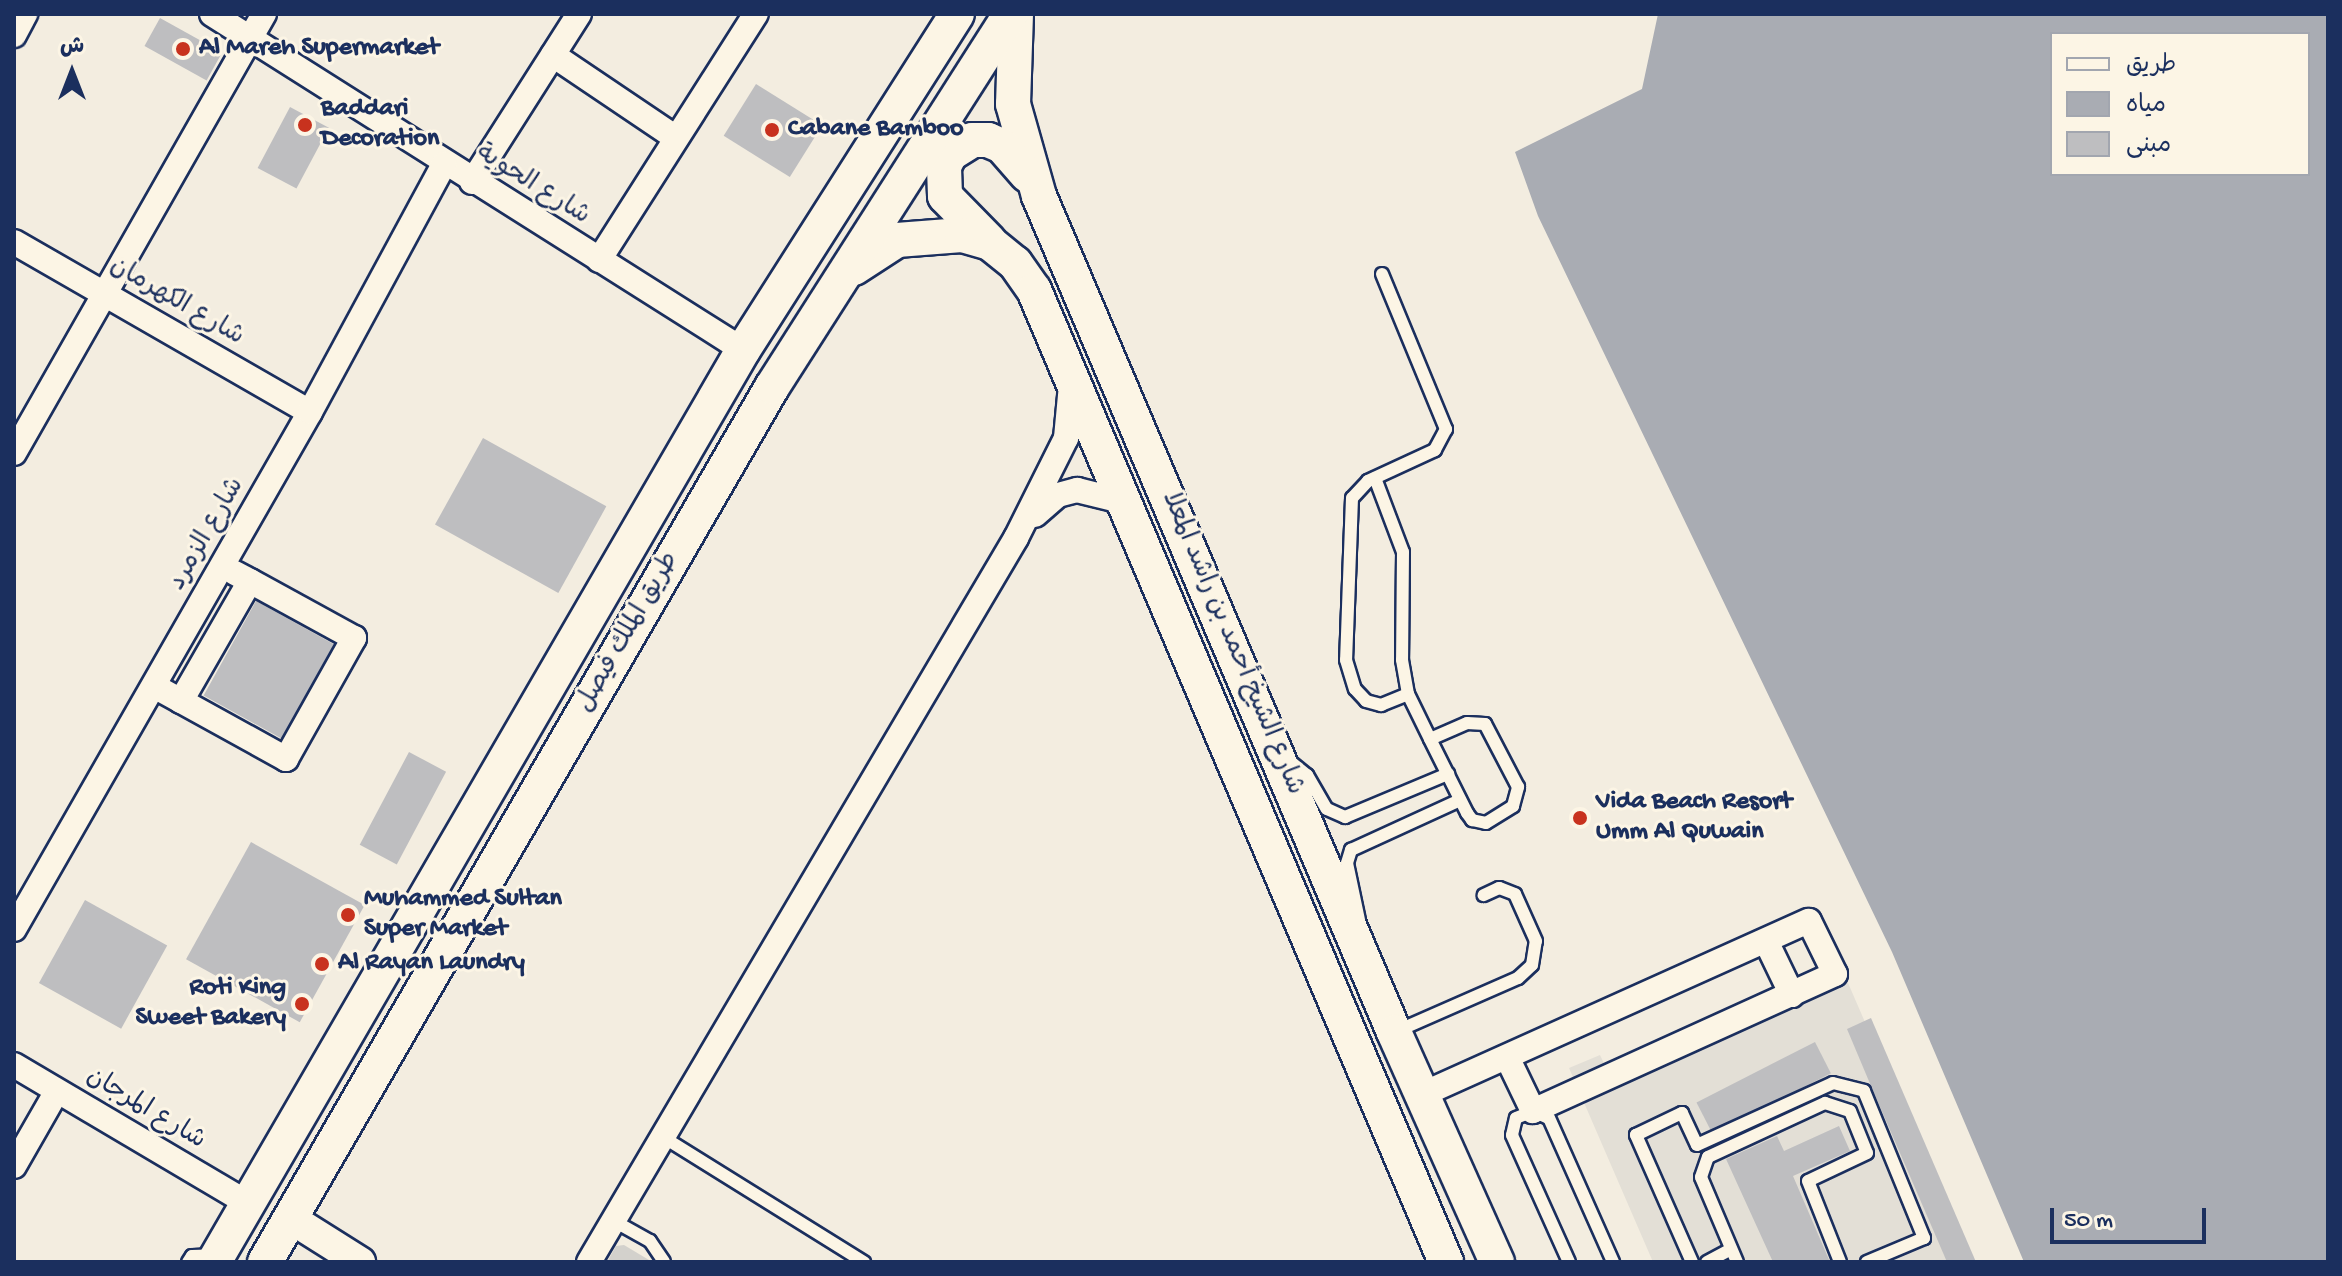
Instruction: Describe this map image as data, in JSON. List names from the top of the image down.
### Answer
{
  "streets": {
    "main road": ["طريق الملك فيصل", "شارع الشيخ أحمد بن راشد المعلا"],
    "street": [
      "شارع الحوية",
      "شارع الكهرمان",
      "شارع الزمرد",
      "شارع المرجان"
    ]
  },
  "crossings": [
    ["شارع الحوية", "شارع الزمرد"],
    ["شارع الحوية", "طريق الملك فيصل"],
    ["شارع الكهرمان", "شارع الزمرد"],
    ["طريق الملك فيصل", "شارع الشيخ أحمد بن راشد المعلا"],
    ["طريق الملك فيصل", "شارع المرجان"]
  ],
  "places": [
    "Al Mareh Supermarket",
    "Baddari Decoration",
    "Cabane Bamboo",
    "Vida Beach Resort Umm Al Quwain",
    "Muhammed Sultan Super Market",
    "Al Rayan Laundry",
    "Roti King Sweet Bakery"
  ],
  "legend": ["طريق", "مياه", "مبنى"],
  "scale_bar": "50 m",
  "north": "top"
}
